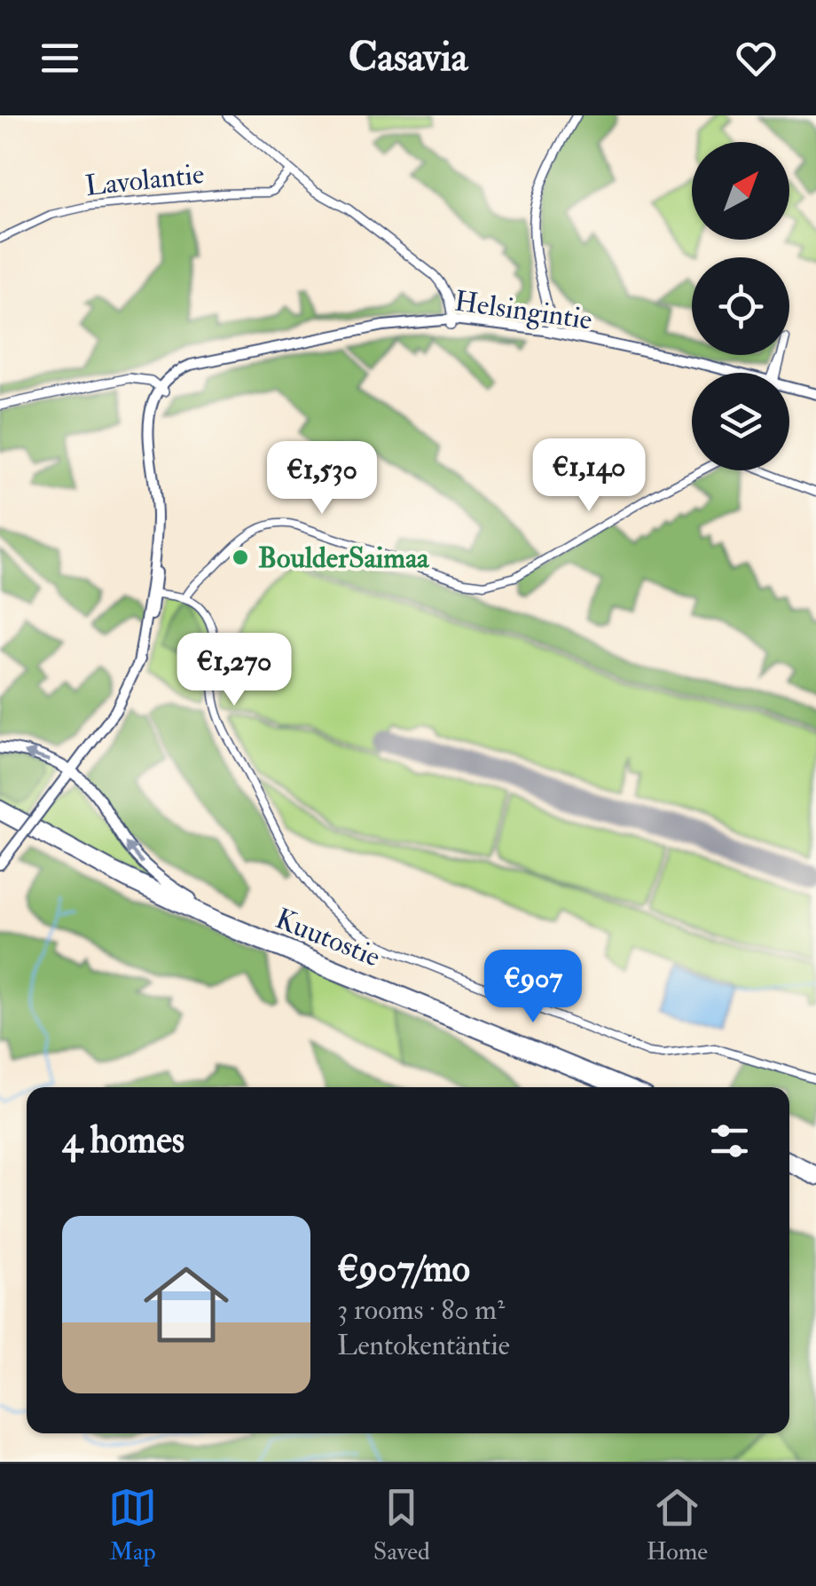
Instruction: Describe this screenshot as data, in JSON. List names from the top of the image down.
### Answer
{
  "streets": {
    "highway": ["Kuutostie"],
    "main road": ["Helsingintie"],
    "street": ["Lavolantie"]
  },
  "places": ["BoulderSaimaa"],
  "north": "top right",
  "page": {
    "header": "Casavia",
    "price": [
      "€1,140",
      "€1,530",
      "€1,270",
      "€907"
    ],
    "heading": "4 homes",
    "list": [
      {
        "name": "€907/mo",
        "note": "3 rooms · 80 m² · Lentokentäntie"
      }
    ],
    "tabs": ["Map", "Saved", "Home"]
  }
}
